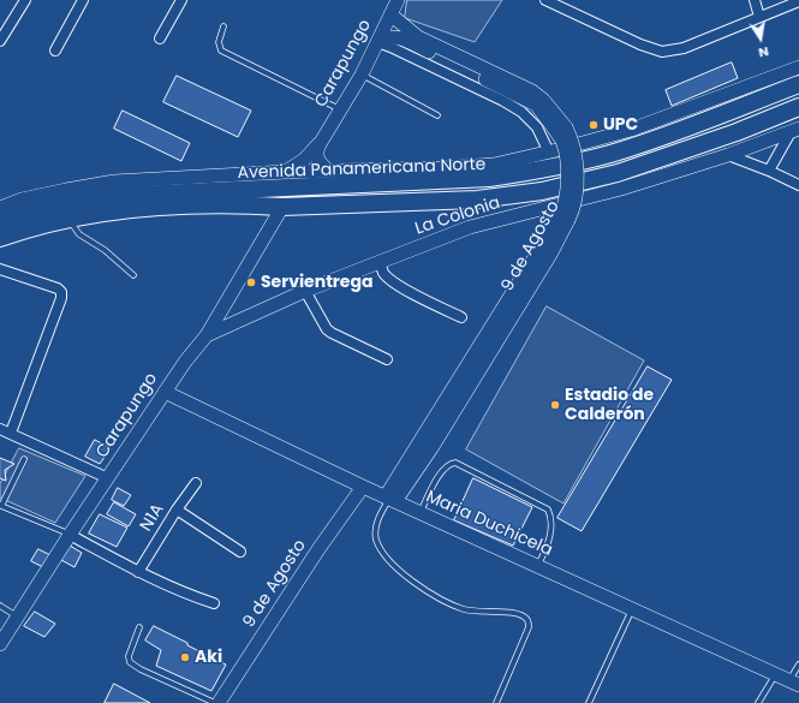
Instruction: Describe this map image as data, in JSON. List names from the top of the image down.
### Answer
{
  "streets": {
    "highway": ["Avenida Panamericana Norte"],
    "main road": [
      "Carapungo",
      "La Colonia",
      "9 de Agosto",
      "Maria Duchicela"
    ],
    "street": ["N1A"]
  },
  "crossings": [
    ["Carapungo", "Avenida Panamericana Norte"],
    ["Carapungo", "La Colonia"],
    ["Carapungo", "9 de Agosto"],
    ["Carapungo", "Maria Duchicela"],
    ["9 de Agosto", "Maria Duchicela"]
  ],
  "places": [
    "UPC",
    "Servientrega",
    "Estadio de Calderón",
    "Aki"
  ],
  "north": "bottom"
}
